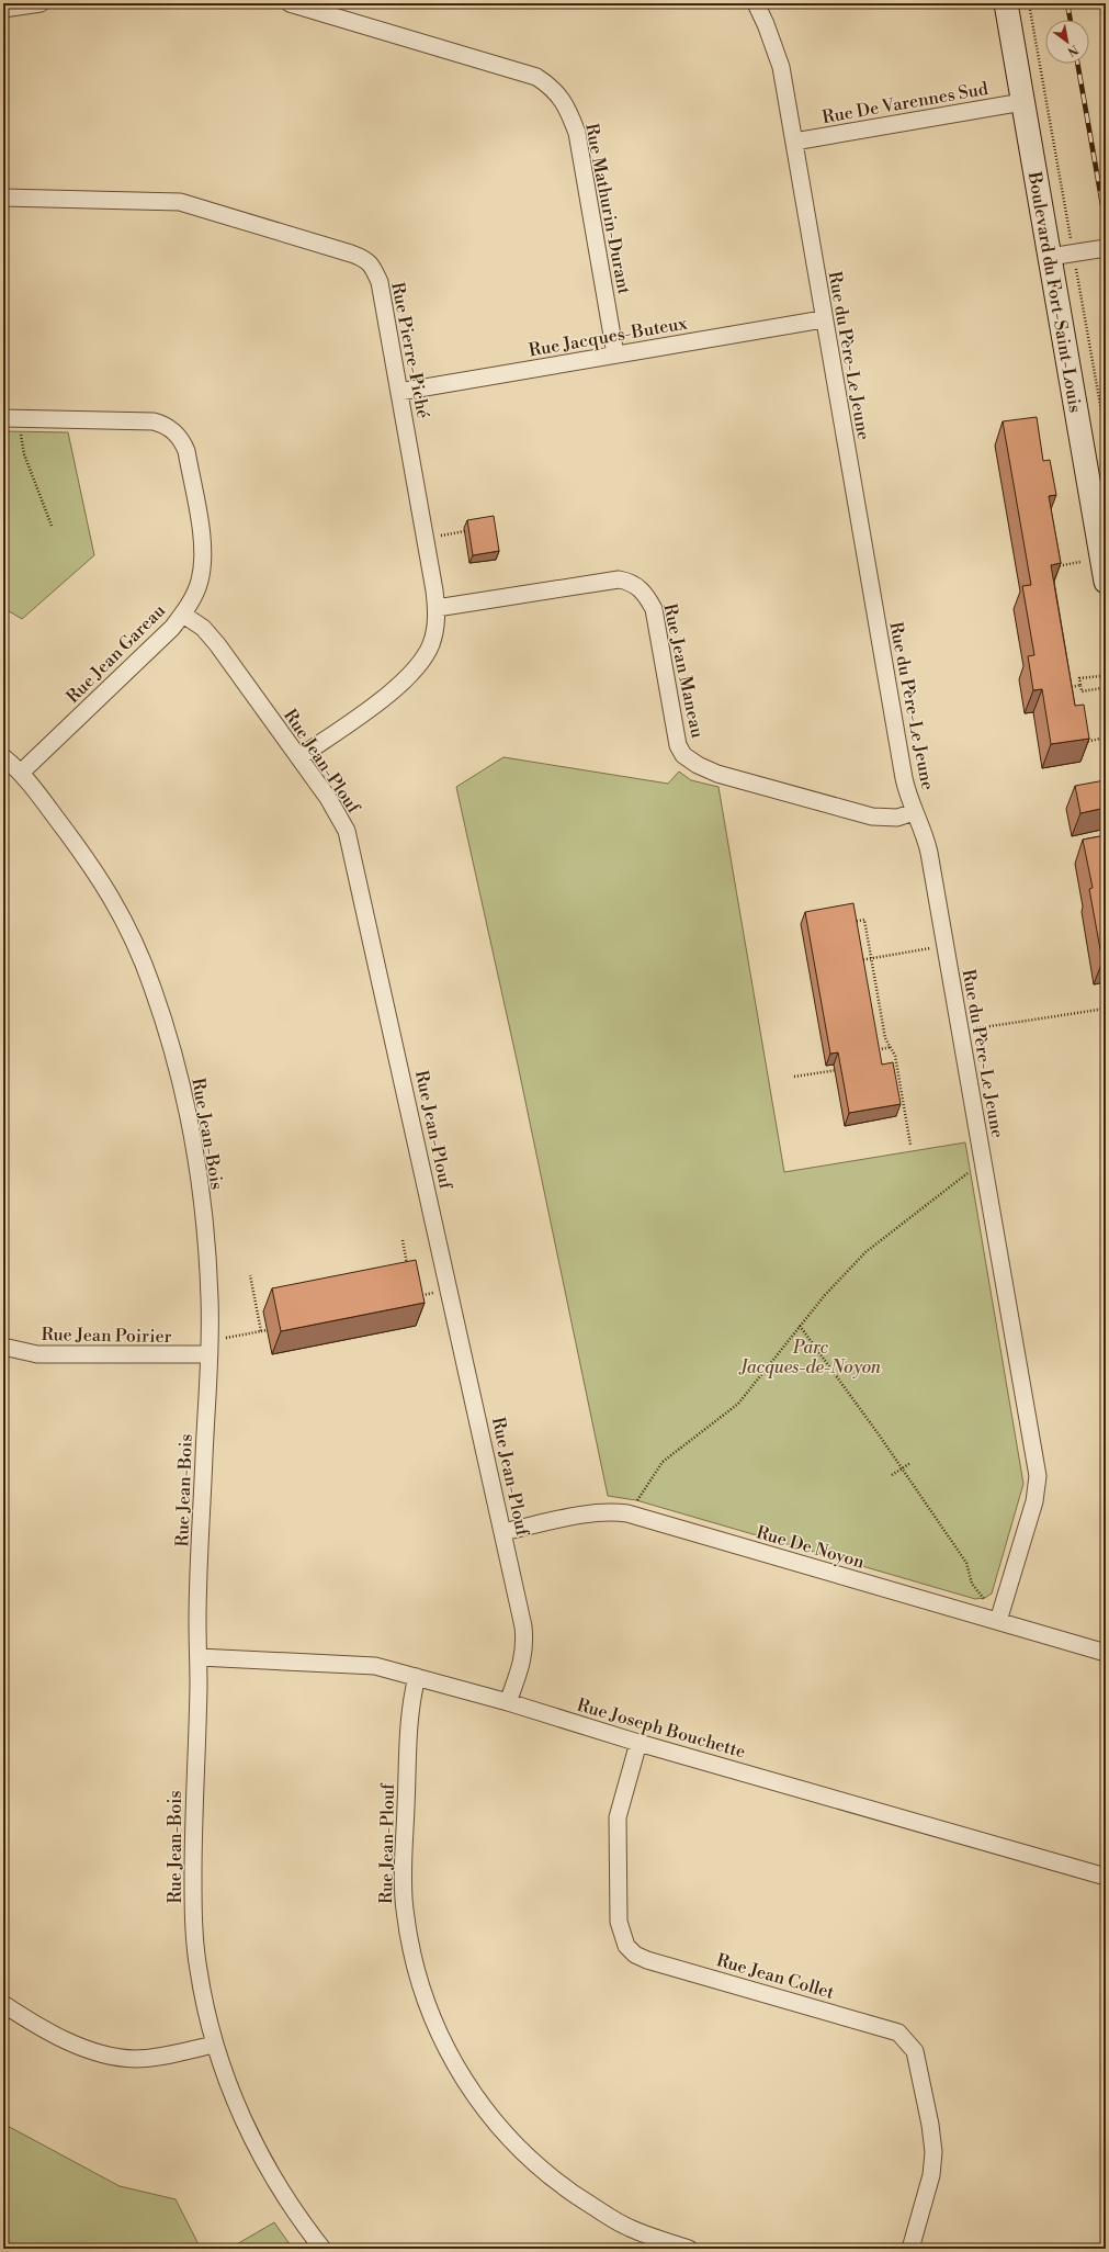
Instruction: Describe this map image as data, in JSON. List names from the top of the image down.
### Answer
{
  "streets": {
    "street": [
      "Rue De Varennes Sud",
      "Rue Mathurin-Durant",
      "Boulevard du Fort-Saint-Louis",
      "Rue Jacques-Buteux",
      "Rue Pierre-Piché",
      "Rue du Père-Le Jeune",
      "Rue Jean Gareau",
      "Rue Jean Maneau",
      "Rue Jean-Plouf",
      "Rue Jean-Bois",
      "Rue Jean Poirier",
      "Rue De Noyon",
      "Rue Joseph Bouchette",
      "Rue Jean Collet"
    ]
  },
  "crossings": [
    ["Rue De Varennes Sud", "Boulevard du Fort-Saint-Louis"],
    ["Rue De Varennes Sud", "Rue du Père-Le Jeune"],
    ["Rue Mathurin-Durant", "Rue Jacques-Buteux"],
    ["Rue Jacques-Buteux", "Rue Pierre-Piché"],
    ["Rue Jacques-Buteux", "Rue du Père-Le Jeune"],
    ["Rue Pierre-Piché", "Rue Jean Maneau"],
    ["Rue Pierre-Piché", "Rue Jean-Plouf"],
    ["Rue du Père-Le Jeune", "Rue Jean Maneau"],
    ["Rue du Père-Le Jeune", "Rue De Noyon"],
    ["Rue Jean Gareau", "Rue Jean-Plouf"],
    ["Rue Jean Gareau", "Rue Jean-Bois"],
    ["Rue Jean-Plouf", "Rue De Noyon"],
    ["Rue Jean-Plouf", "Rue Joseph Bouchette"],
    ["Rue Jean-Bois", "Rue Jean Poirier"],
    ["Rue Jean-Bois", "Rue Joseph Bouchette"],
    ["Rue Joseph Bouchette", "Rue Jean Collet"]
  ],
  "parks": ["Parc Jacques-de-Noyon"],
  "north": "bottom right"
}
